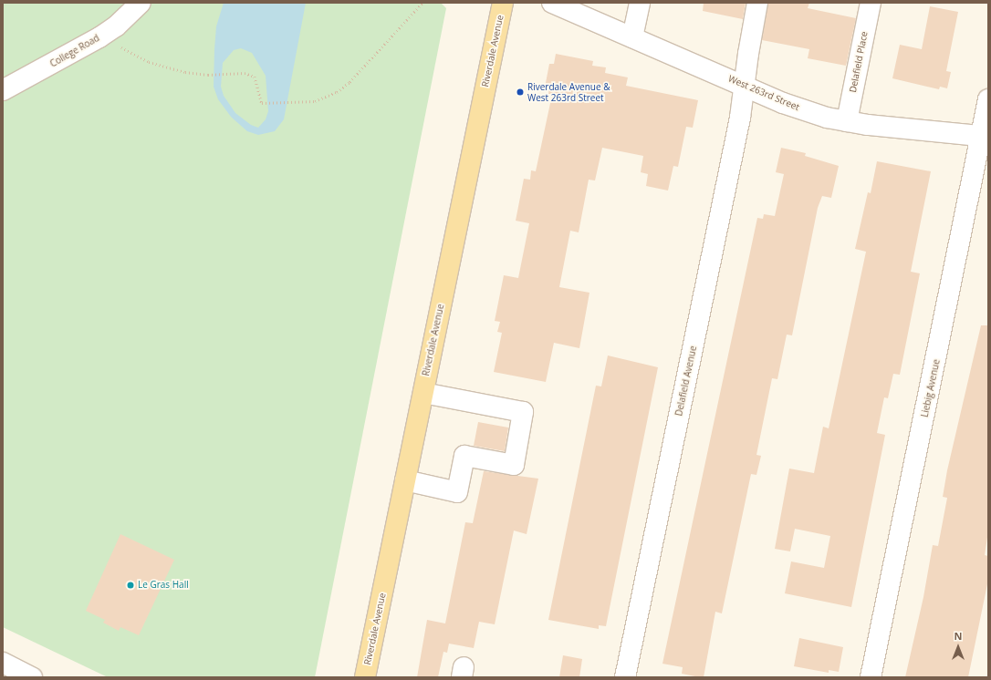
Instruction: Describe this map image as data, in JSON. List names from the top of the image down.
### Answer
{
  "streets": {
    "main road": ["Riverdale Avenue"],
    "street": [
      "College Road",
      "Delafield Place",
      "West 263rd Street",
      "Delafield Avenue",
      "Liebig Avenue"
    ]
  },
  "crossings": [
    ["Delafield Place", "West 263rd Street"],
    ["West 263rd Street", "Delafield Avenue"],
    ["West 263rd Street", "Liebig Avenue"]
  ],
  "places": ["Riverdale Avenue & West 263rd Street", "Le Gras Hall"],
  "north": "top"
}
